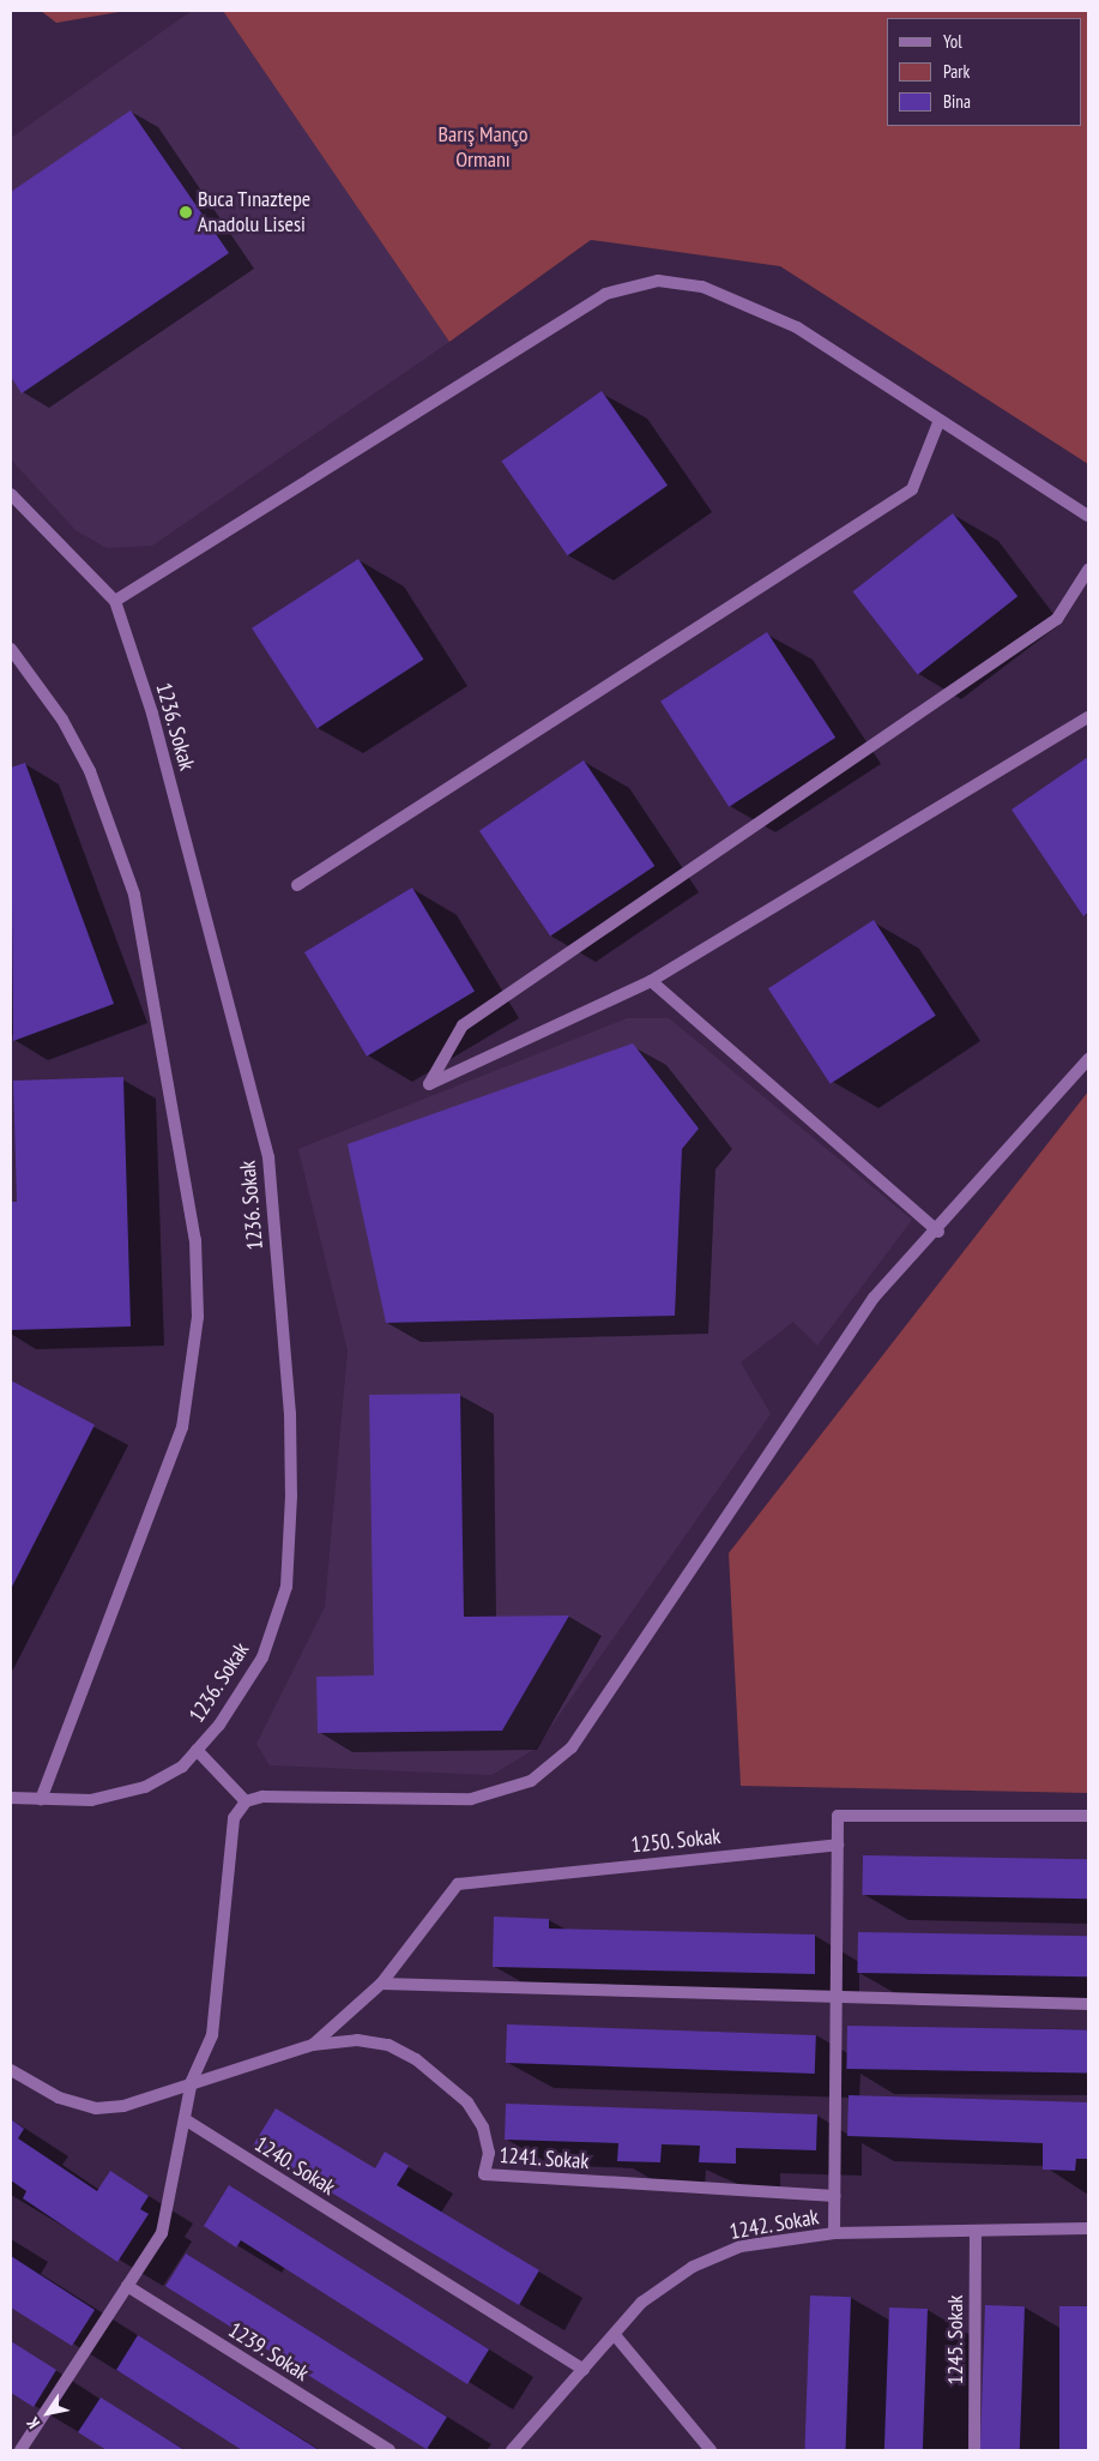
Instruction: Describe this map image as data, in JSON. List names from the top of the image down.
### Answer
{
  "streets": {
    "street": [
      "1236. Sokak",
      "1250. Sokak",
      "1241. Sokak",
      "1240. Sokak",
      "1242. Sokak",
      "1245. Sokak",
      "1239. Sokak"
    ]
  },
  "crossings": [
    ["1250. Sokak", "1241. Sokak"],
    ["1240. Sokak", "1242. Sokak"],
    ["1242. Sokak", "1245. Sokak"]
  ],
  "parks": ["Barış Manço Ormanı"],
  "places": ["Buca Tınaztepe Anadolu Lisesi"],
  "legend": ["Yol", "Park", "Bina"],
  "north": "bottom left"
}
